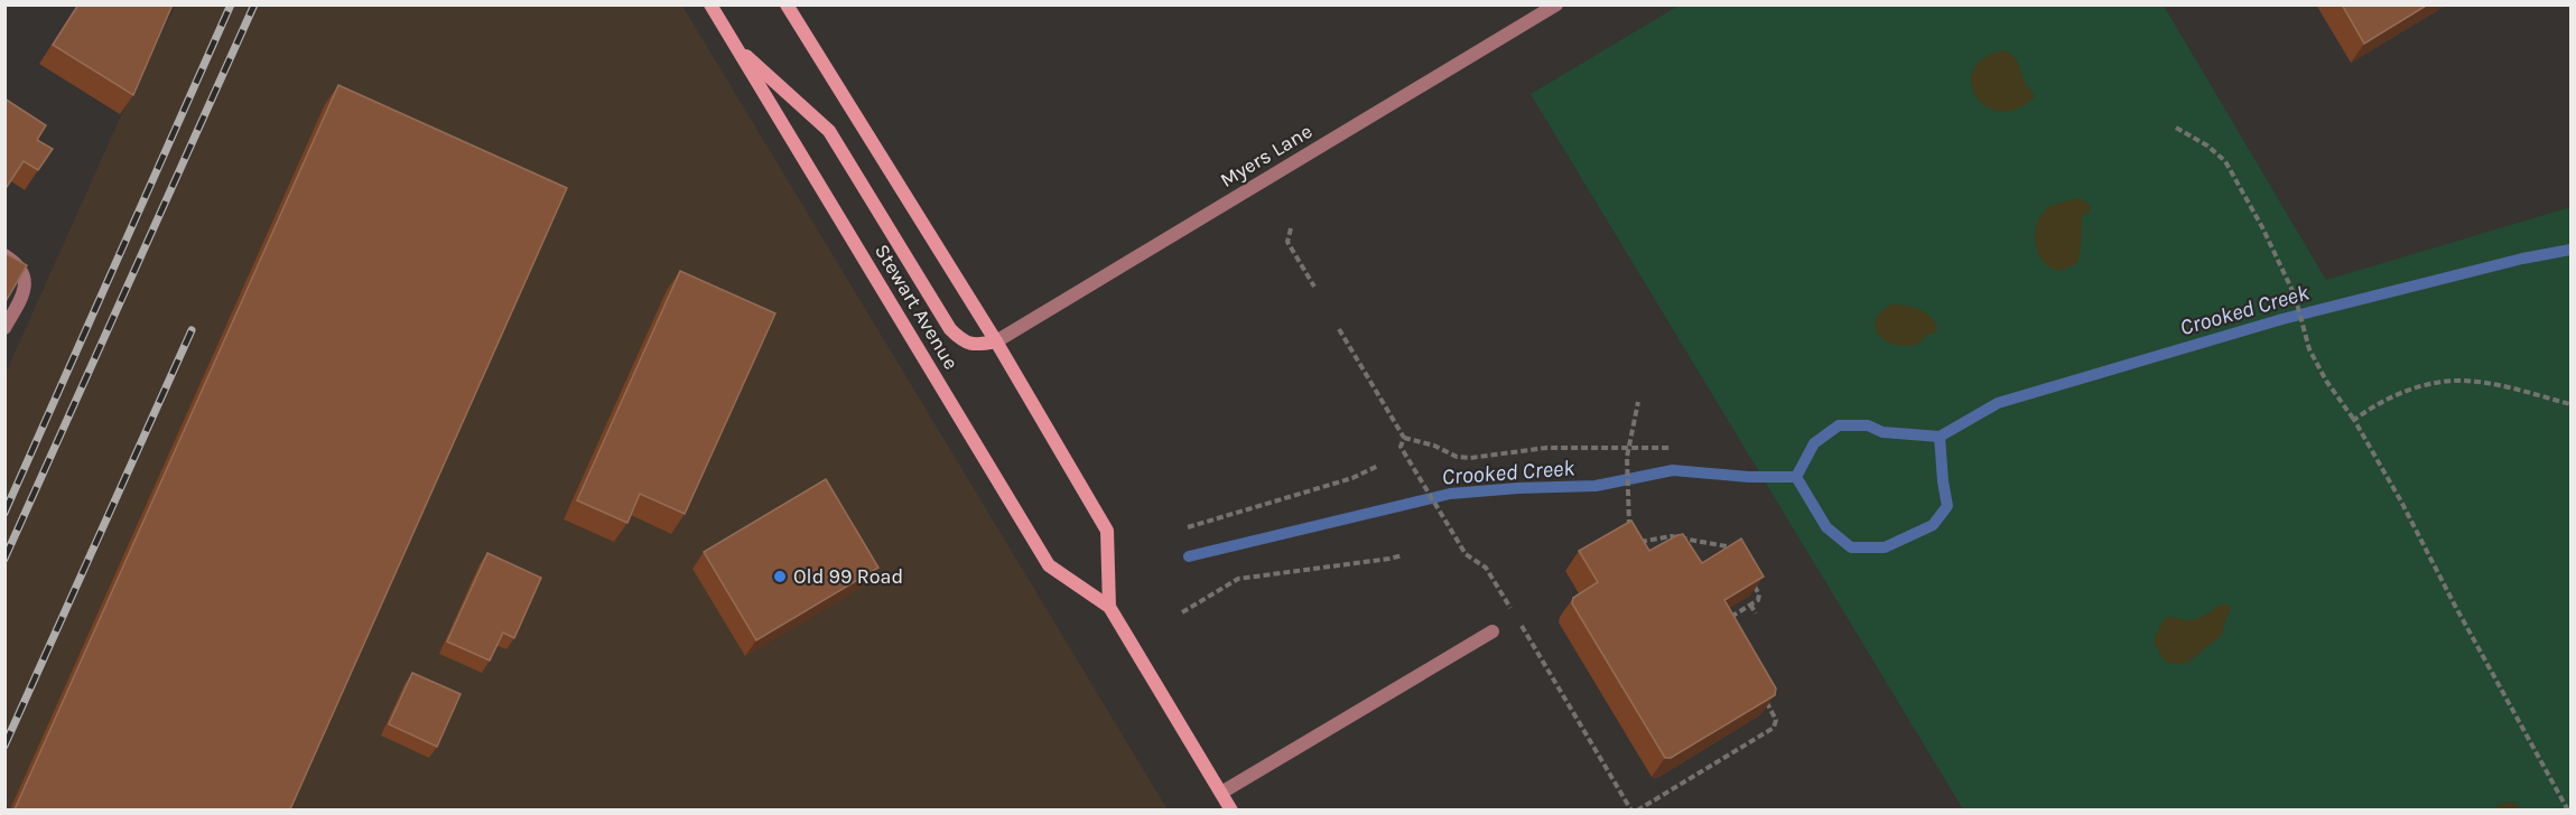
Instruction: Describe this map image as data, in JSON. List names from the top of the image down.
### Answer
{
  "streets": {
    "main road": ["Stewart Avenue"],
    "street": ["Myers Lane"]
  },
  "crossings": [
    ["Myers Lane", "Stewart Avenue"]
  ],
  "water": ["Crooked Creek"],
  "places": ["Old 99 Road"]
}
